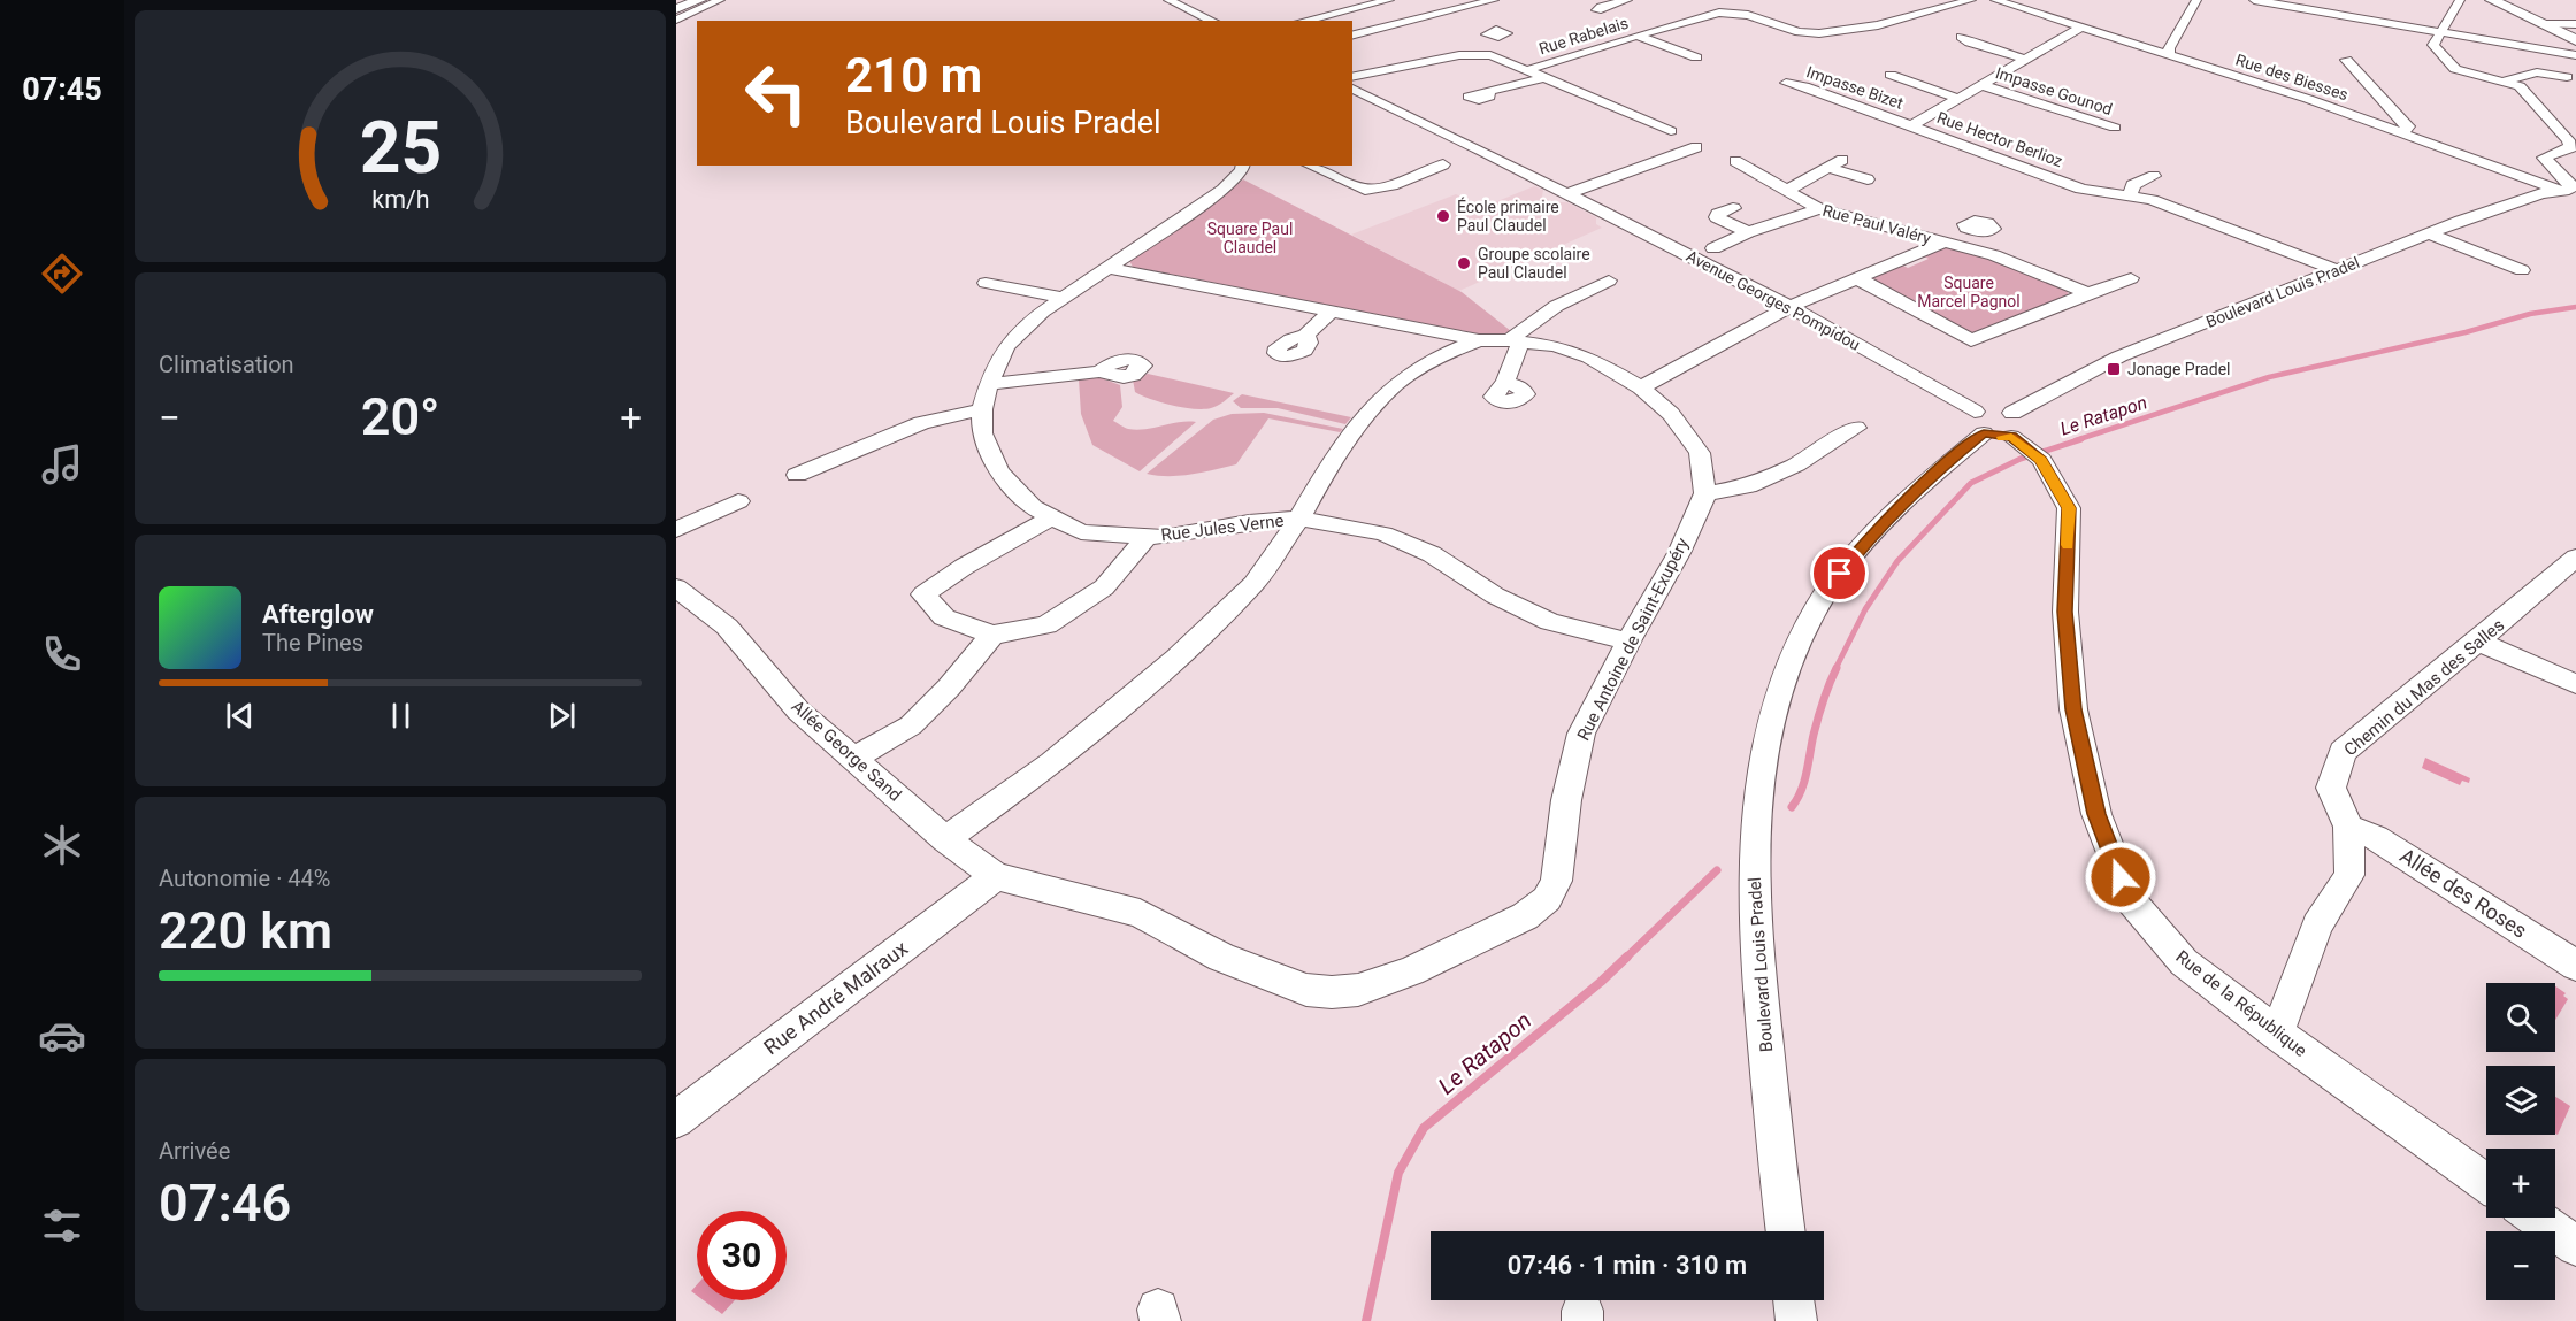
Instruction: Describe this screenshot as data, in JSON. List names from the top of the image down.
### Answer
{
  "streets": {
    "street": [
      "Rue Rabelais",
      "Rue des Biesses",
      "Impasse Bizet",
      "Impasse Gounod",
      "Rue Hector Berlioz",
      "Rue Paul Valéry",
      "Boulevard Louis Pradel",
      "Avenue Georges Pompidou",
      "Rue Jules Verne",
      "Rue Antoine de Saint-Exupéry",
      "Chemin du Mas des Salles",
      "Allée George Sand",
      "Allée des Roses",
      "Rue André Malraux",
      "Rue de la République"
    ]
  },
  "crossings": [
    ["Rue des Biesses", "Rue Hector Berlioz"],
    ["Rue des Biesses", "Boulevard Louis Pradel"],
    ["Impasse Bizet", "Rue Hector Berlioz"],
    ["Impasse Gounod", "Rue Hector Berlioz"],
    ["Rue Hector Berlioz", "Boulevard Louis Pradel"],
    ["Rue Paul Valéry", "Avenue Georges Pompidou"],
    ["Boulevard Louis Pradel", "Avenue Georges Pompidou"],
    ["Boulevard Louis Pradel", "Rue de la République"],
    ["Avenue Georges Pompidou", "Rue de la République"],
    ["Rue Jules Verne", "Rue Antoine de Saint-Exupéry"],
    ["Rue Antoine de Saint-Exupéry", "Allée George Sand"],
    ["Rue Antoine de Saint-Exupéry", "Rue André Malraux"],
    ["Chemin du Mas des Salles", "Allée des Roses"],
    ["Chemin du Mas des Salles", "Rue de la République"],
    ["Allée George Sand", "Rue André Malraux"]
  ],
  "water": ["Le Ratapon"],
  "parks": ["Square Paul Claudel", "Square Marcel Pagnol"],
  "places": {
    "other": ["École primaire Paul Claudel", "Groupe scolaire Paul Claudel"],
    "transit": ["Jonage Pradel"]
  },
  "page": {
    "tabs": "07:45",
    "turn": ["210 m", "Boulevard Louis Pradel"],
    "tile": [
      "Climatisation",
      ["Autonomie · 44%", "220 km"],
      ["Arrivée", "07:46"]
    ],
    "heat": ["−", "20°", "+"],
    "song": ["Afterglow", "The Pines"],
    "map_buttons": ["+", "−"],
    "limit": "30",
    "trip": "07:46 · 1 min · 310 m",
    "gauge": ["25", "km/h"]
  }
}
